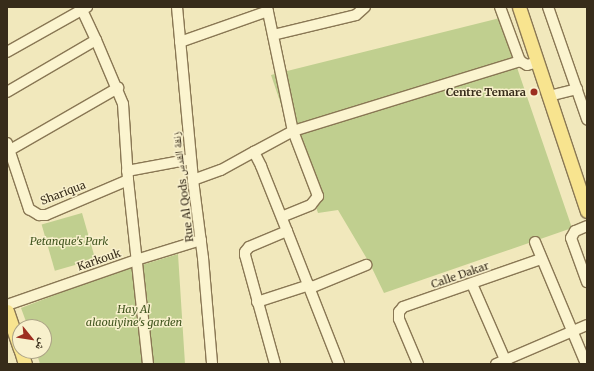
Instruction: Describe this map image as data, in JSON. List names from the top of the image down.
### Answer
{
  "streets": {
    "street": [
      "Rue Al Qods زنقة القدس",
      "Shariqua",
      "Karkouk",
      "Calle Dakar"
    ]
  },
  "crossings": [
    ["Rue Al Qods زنقة القدس", "Karkouk"]
  ],
  "parks": ["Petanque's Park", "Hay Al alaouiyine's garden"],
  "places": ["Centre Temara"],
  "north": "bottom right"
}
